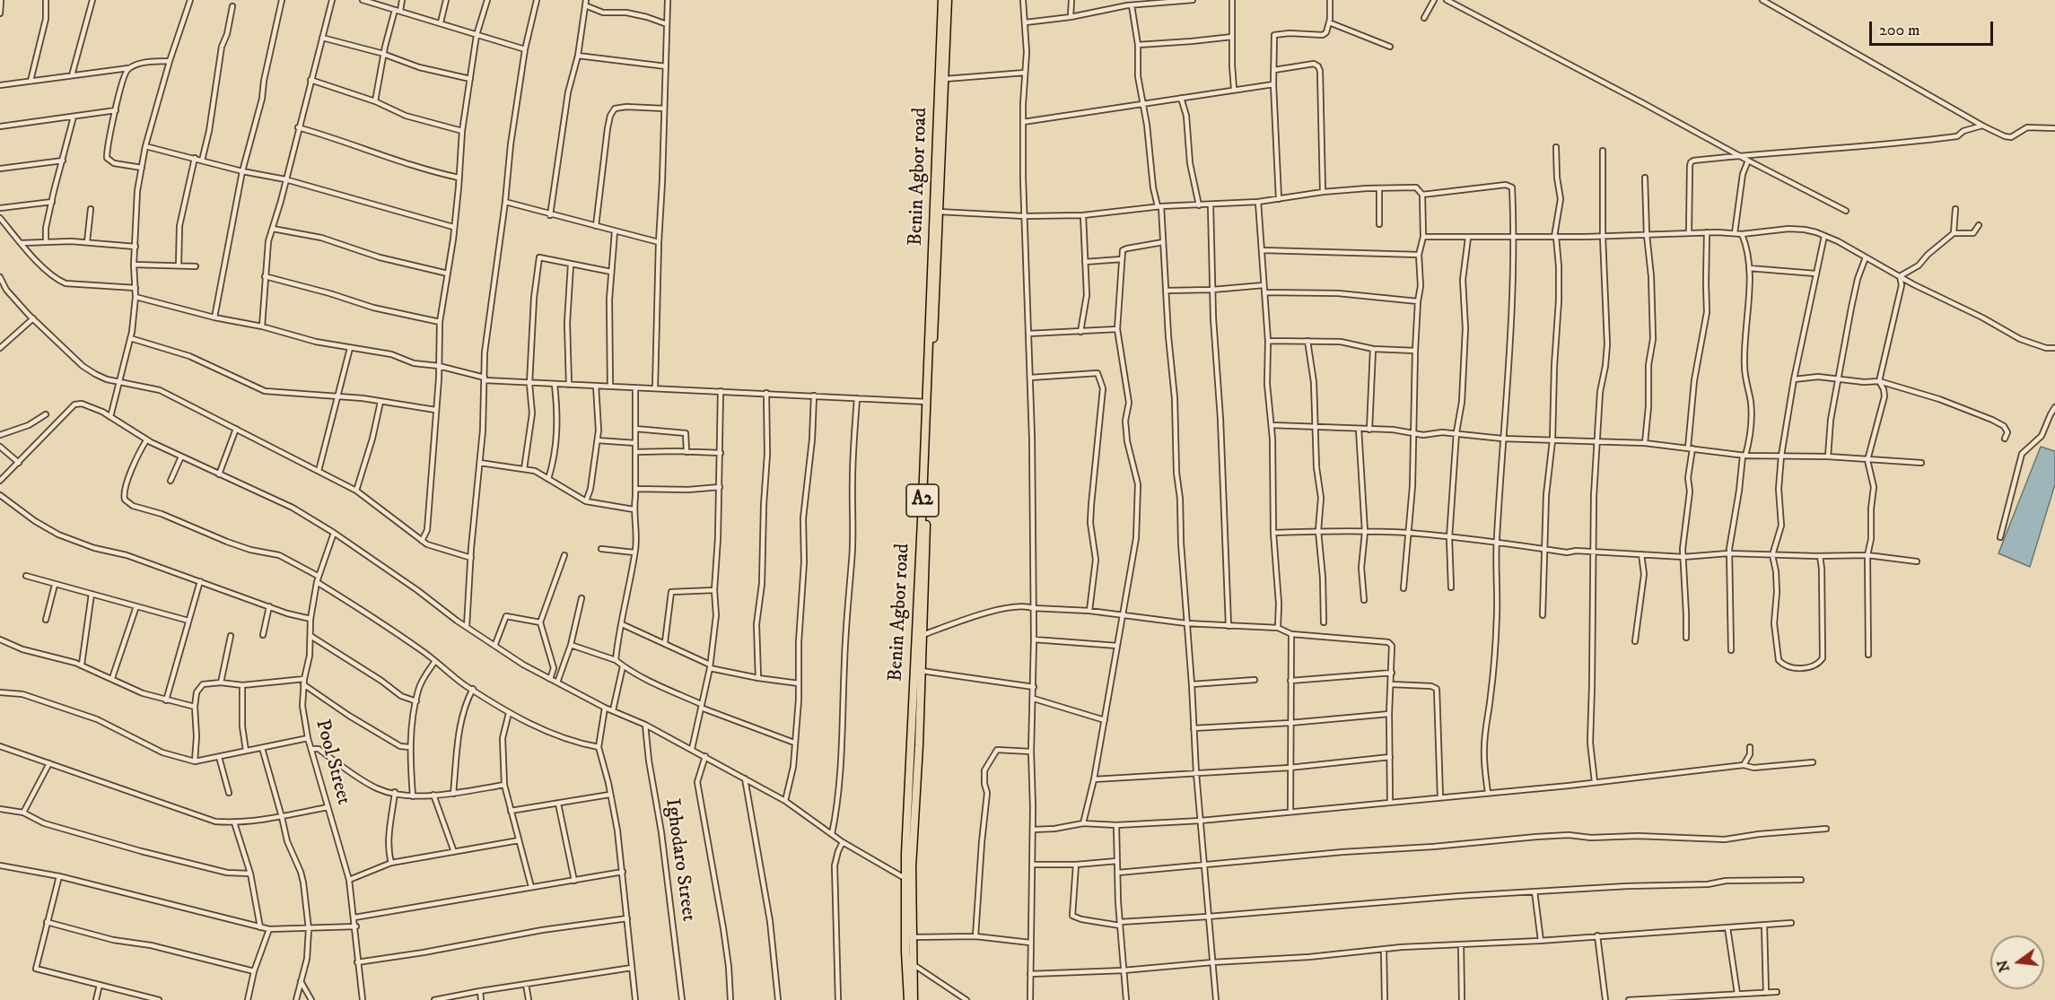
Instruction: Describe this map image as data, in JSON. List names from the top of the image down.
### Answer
{
  "streets": {
    "highway": ["Benin Agbor road", "A2"],
    "street": ["Pool Street", "Ighodaro Street"]
  },
  "scale_bar": "200 m",
  "north": "left"
}
